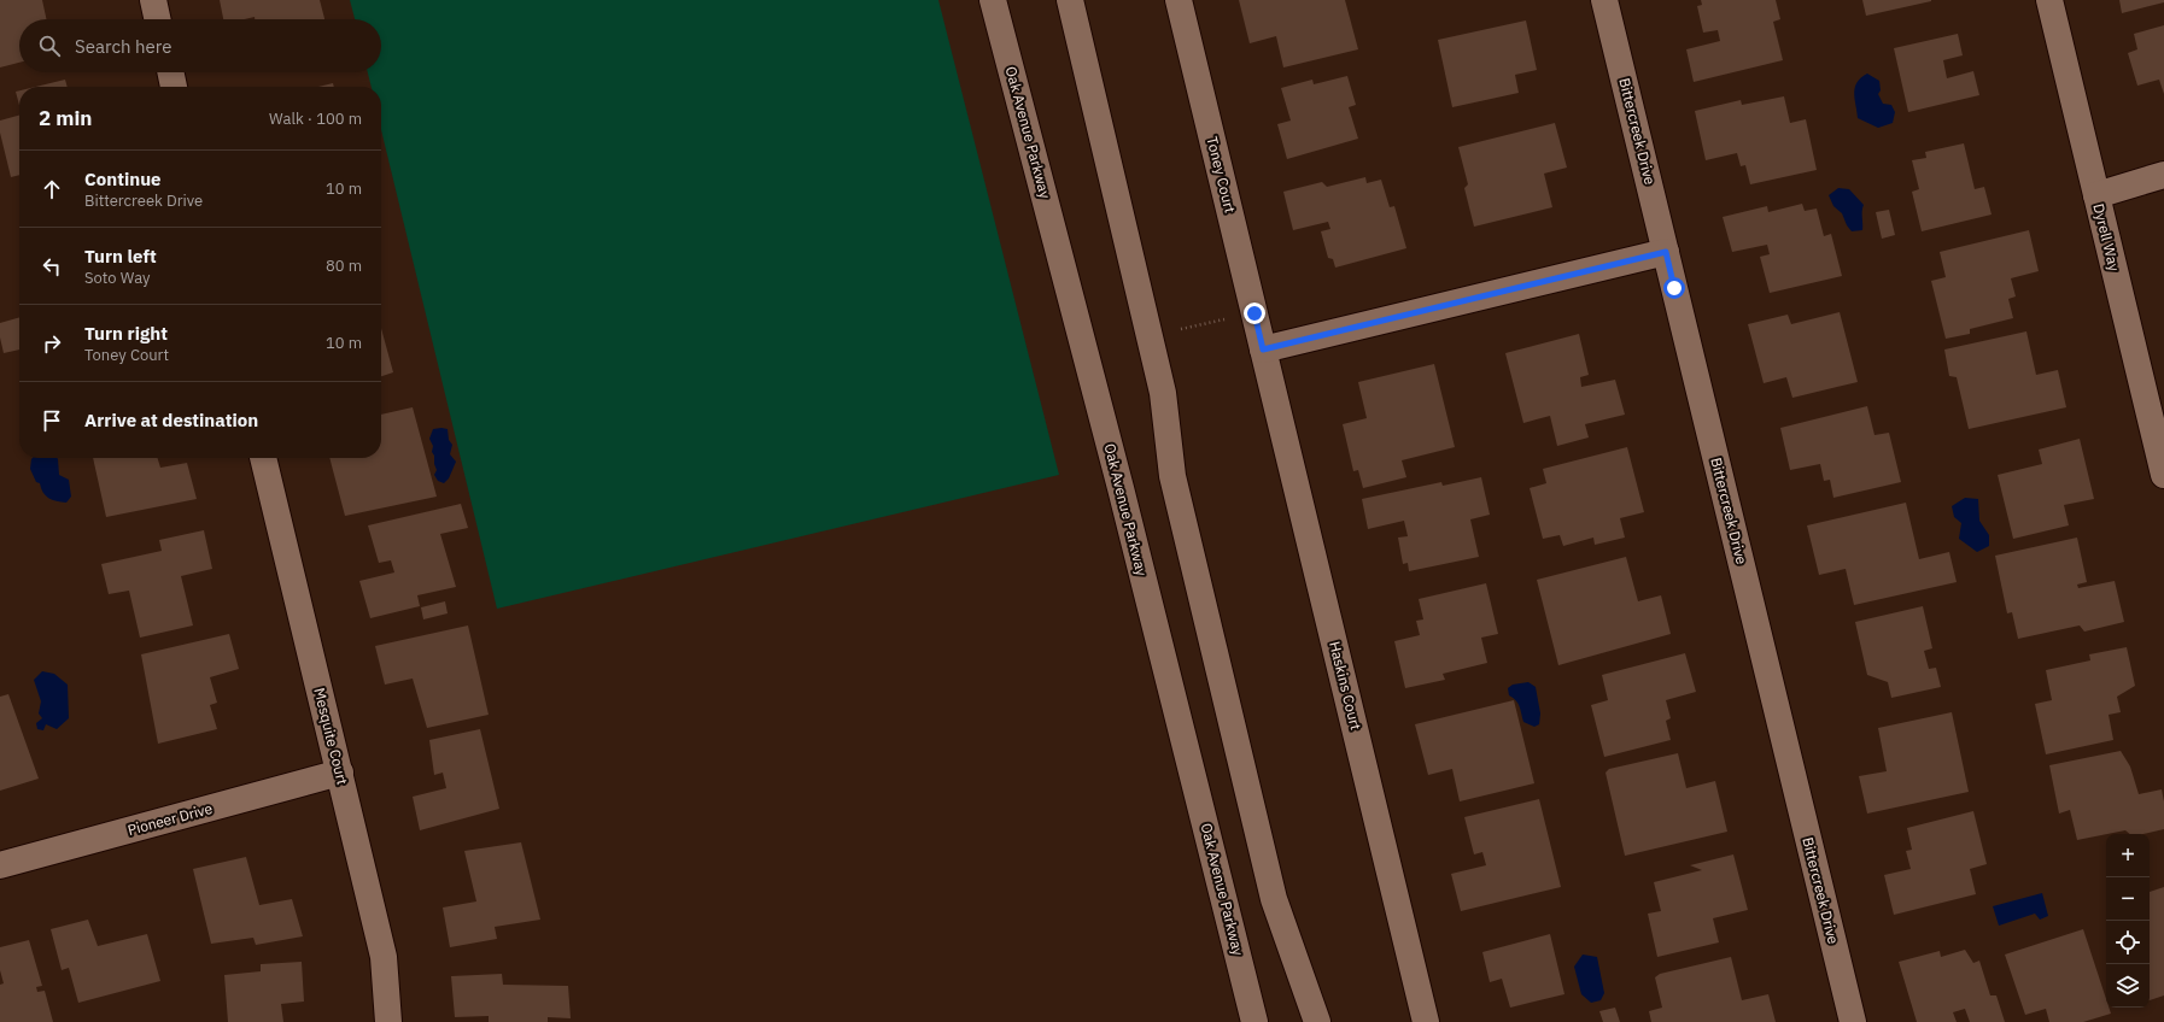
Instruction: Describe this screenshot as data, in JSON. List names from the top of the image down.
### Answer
{
  "streets": {
    "street": [
      "Bittercreek Drive",
      "Oak Avenue Parkway",
      "Toney Court",
      "Dyrell Way",
      "Haskins Court",
      "Mesquite Court",
      "Pioneer Drive"
    ]
  },
  "crossings": [
    ["Toney Court", "Haskins Court"],
    ["Mesquite Court", "Pioneer Drive"]
  ],
  "page": {
    "search": "Search here",
    "heading": ["2 min", "Walk · 100 m"],
    "list": [
      ["Continue", "Bittercreek Drive", "10 m"],
      ["Turn left", "Soto Way", "80 m"],
      ["Turn right", "Toney Court", "10 m"],
      "Arrive at destination"
    ],
    "map_buttons": ["+", "−"]
  }
}
